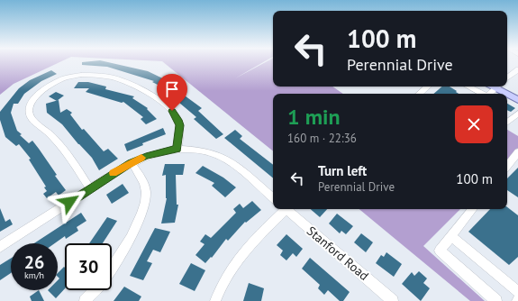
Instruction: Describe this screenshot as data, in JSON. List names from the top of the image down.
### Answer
{
  "streets": {
    "street": ["Stanford Road"]
  },
  "page": {
    "turn": ["100 m", "Perennial Drive"],
    "heading": ["1 min", "160 m · 22:36"],
    "list": [
      {
        "name": "Turn left",
        "note": "Perennial Drive",
        "value": "100 m"
      }
    ],
    "speed": "26 km/h",
    "limit": "30"
  }
}
